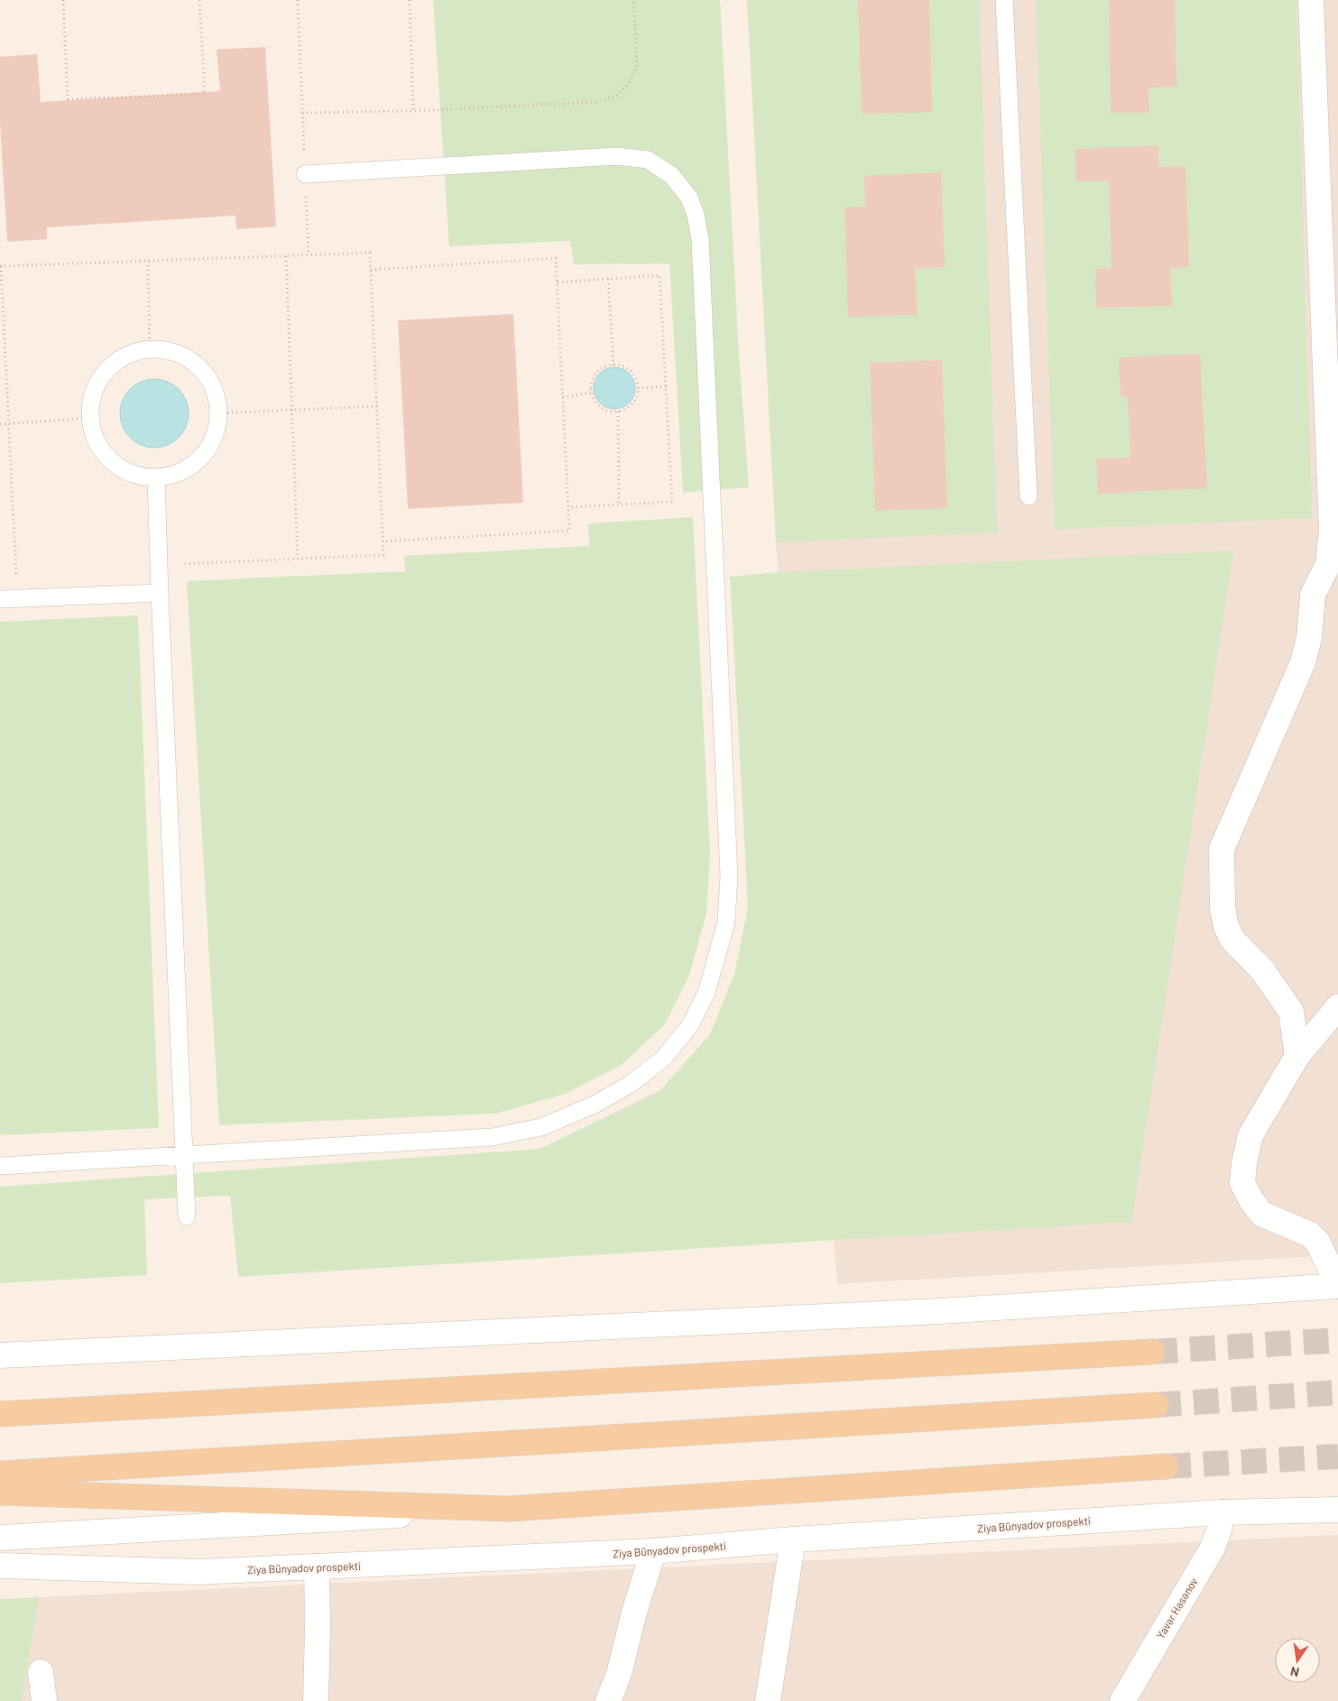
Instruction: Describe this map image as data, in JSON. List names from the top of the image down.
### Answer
{
  "streets": {
    "main road": ["Ziya Bünyadov prospekti", "Yavər Həsənov"]
  },
  "crossings": [
    ["Ziya Bünyadov prospekti", "Yavər Həsənov"]
  ],
  "north": "bottom"
}
